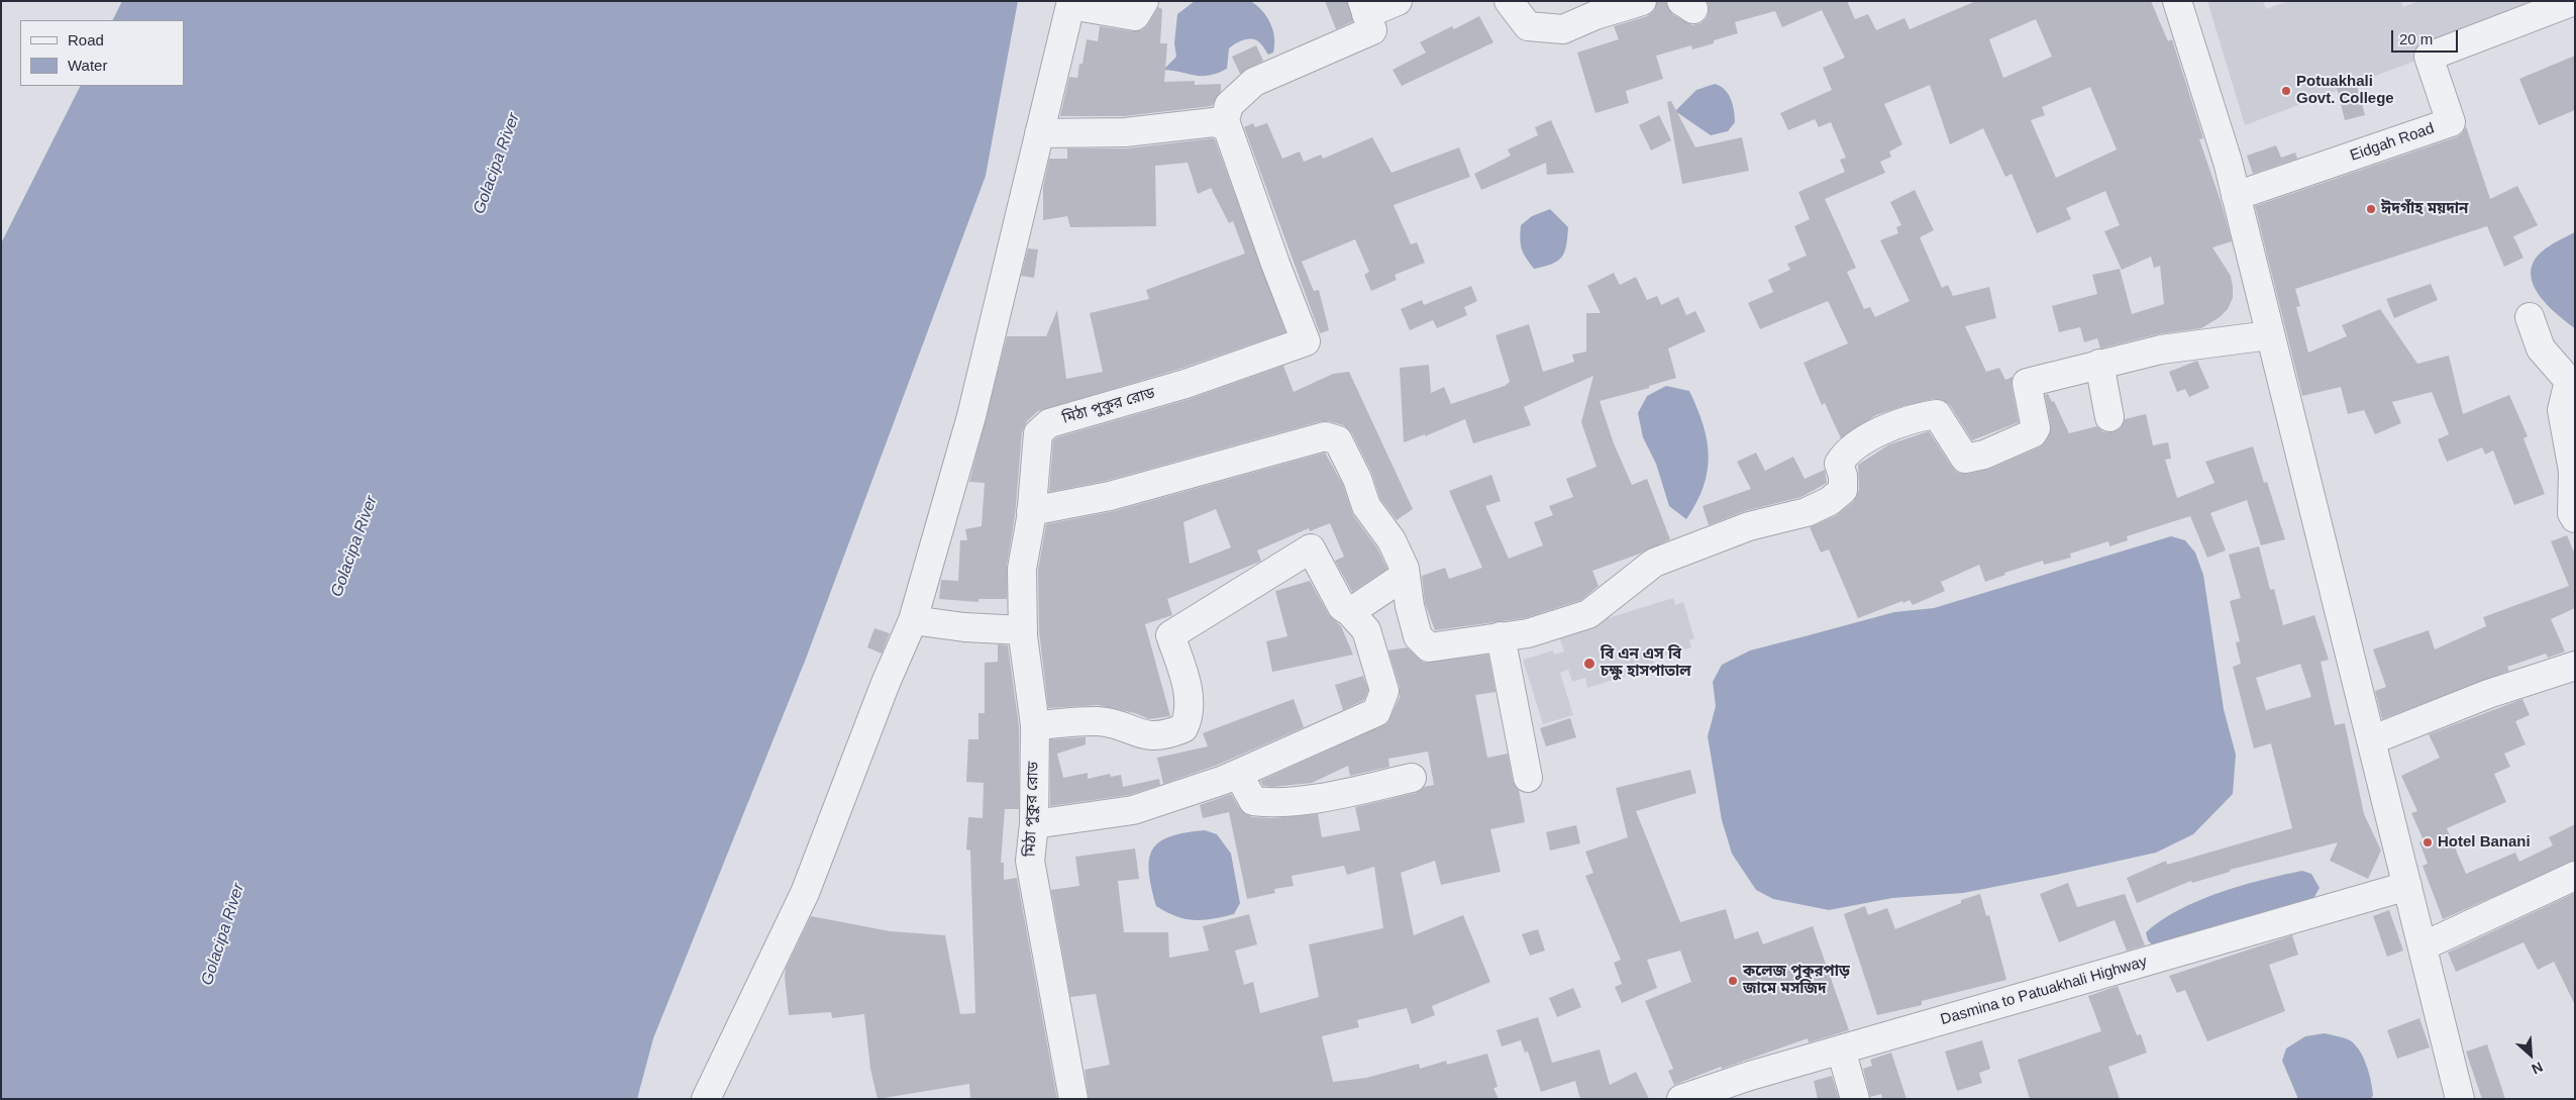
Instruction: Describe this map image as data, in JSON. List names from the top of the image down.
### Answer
{
  "streets": {
    "street": ["Eidgah Road", "মিঠা পুকুর রোড", "Dasmina to Patuakhali Highway"]
  },
  "water": ["Golacipa River"],
  "places": [
    "Potuakhali Govt. College",
    "ঈদগাঁহ ময়দান",
    "বি এন এস বি চক্ষু হাসপাতাল",
    "Hotel Banani",
    "কলেজ পুকুরপাড় জামে মসজিদ"
  ],
  "legend": ["Road", "Water"],
  "scale_bar": "20 m",
  "north": "bottom right"
}
